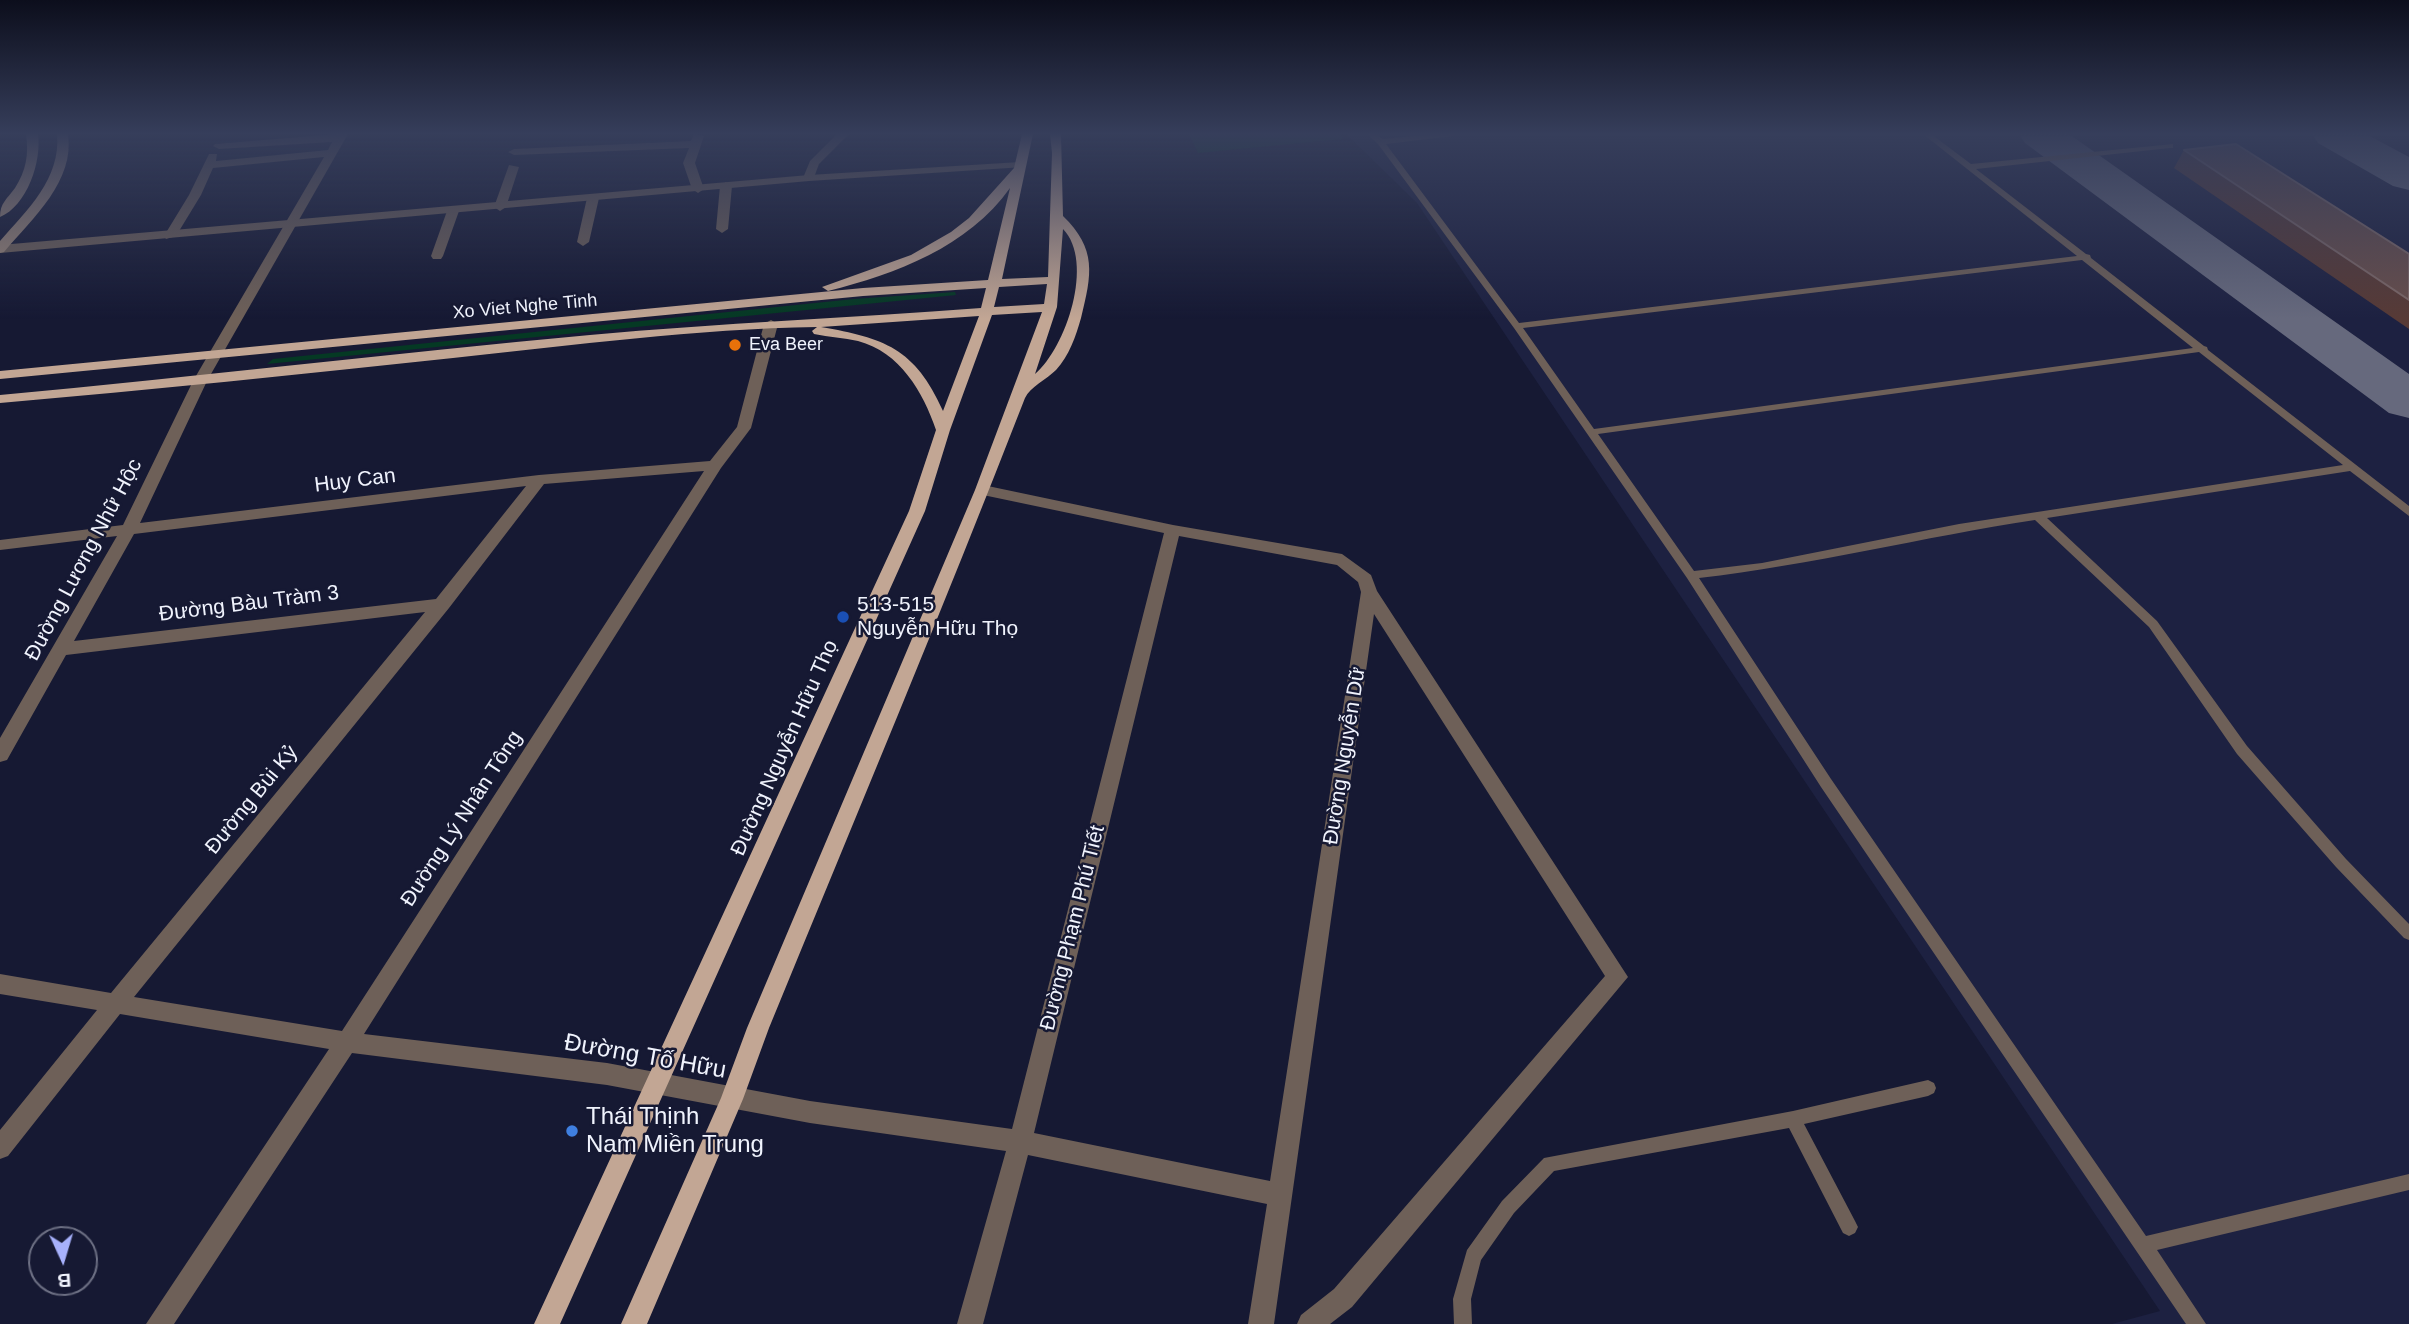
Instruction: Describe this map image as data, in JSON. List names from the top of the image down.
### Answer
{
  "streets": {
    "main road": ["Xo Viet Nghe Tinh", "Đường Nguyễn Hữu Thọ"],
    "street": [
      "Huy Can",
      "Đường Lương Nhữ Hộc",
      "Đường Bàu Tràm 3",
      "Đường Nguyễn Dữ",
      "Đường Bùi Kỷ",
      "Đường Lý Nhân Tông",
      "Đường Phạm Phú Tiết",
      "Đường Tố Hữu"
    ]
  },
  "crossings": [
    ["Xo Viet Nghe Tinh", "Đường Lương Nhữ Hộc"],
    ["Xo Viet Nghe Tinh", "Đường Nguyễn Hữu Thọ"],
    ["Xo Viet Nghe Tinh", "Đường Lý Nhân Tông"],
    ["Huy Can", "Đường Lương Nhữ Hộc"],
    ["Huy Can", "Đường Bùi Kỷ"],
    ["Huy Can", "Đường Lý Nhân Tông"],
    ["Đường Lương Nhữ Hộc", "Đường Bàu Tràm 3"],
    ["Đường Bàu Tràm 3", "Đường Bùi Kỷ"],
    ["Đường Nguyễn Hữu Thọ", "Đường Tố Hữu"],
    ["Đường Nguyễn Dữ", "Đường Tố Hữu"],
    ["Đường Bùi Kỷ", "Đường Tố Hữu"],
    ["Đường Lý Nhân Tông", "Đường Tố Hữu"],
    ["Đường Phạm Phú Tiết", "Đường Tố Hữu"]
  ],
  "places": ["Eva Beer", "513-515 Nguyễn Hữu Thọ", "Thái Thịnh Nam Miền Trung"],
  "north": "bottom"
}
